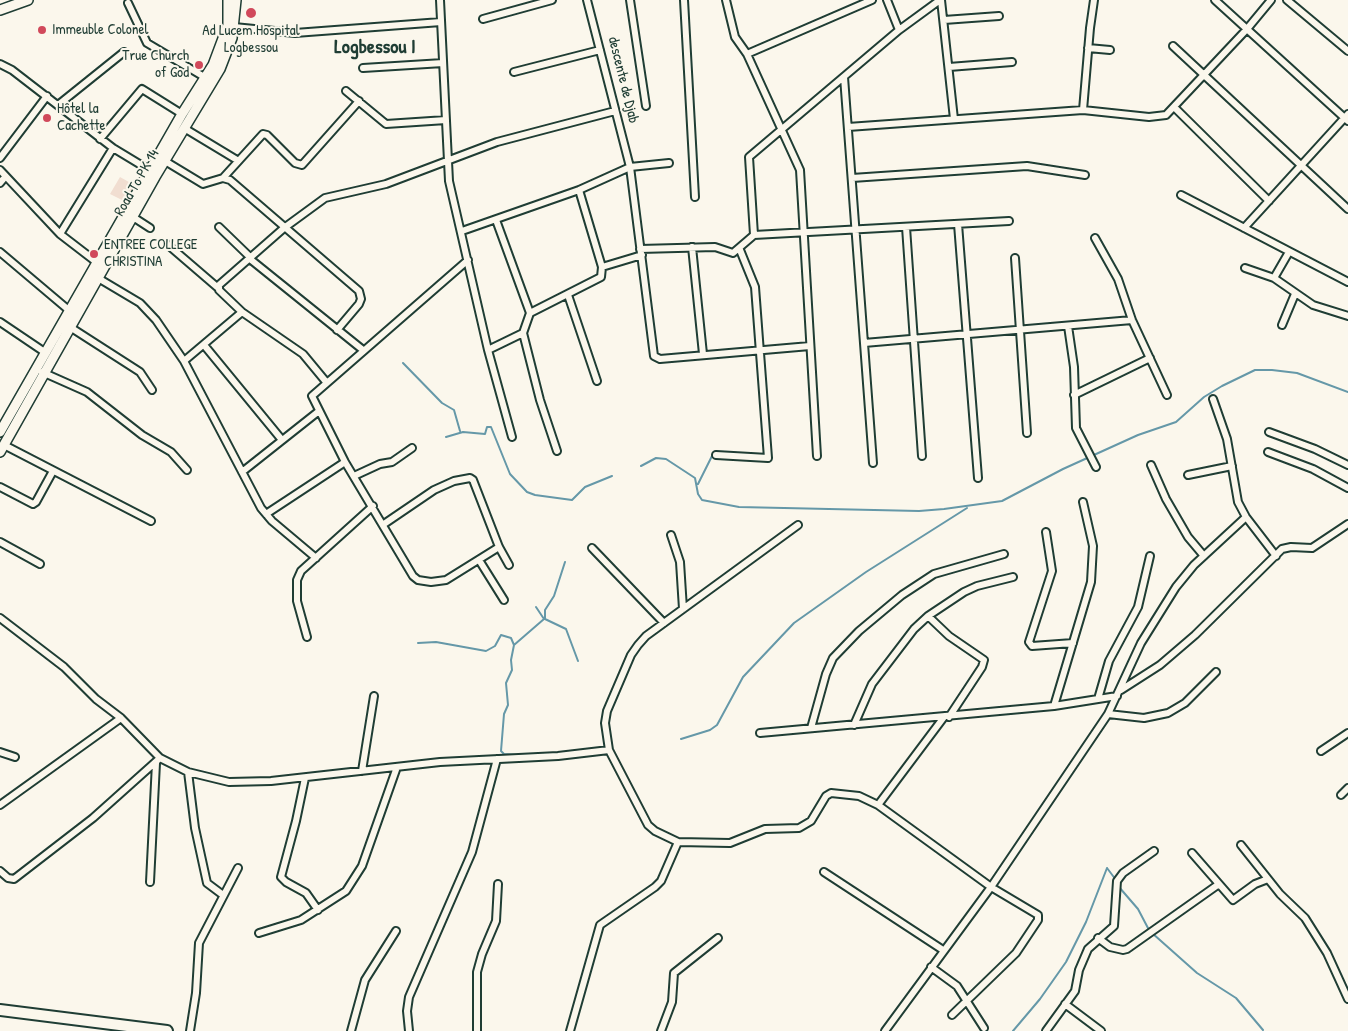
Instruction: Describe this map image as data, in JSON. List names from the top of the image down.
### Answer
{
  "streets": {
    "main road": ["Road To PK 14"],
    "street": ["descente de Djab"]
  },
  "districts": ["Logbessou I"],
  "places": [
    "Ad Lucem Hospital Logbessou",
    "Immeuble Colonel",
    "True Church of God",
    "Hôtel la Cachette",
    "ENTREE COLLEGE CHRISTINA"
  ]
}
